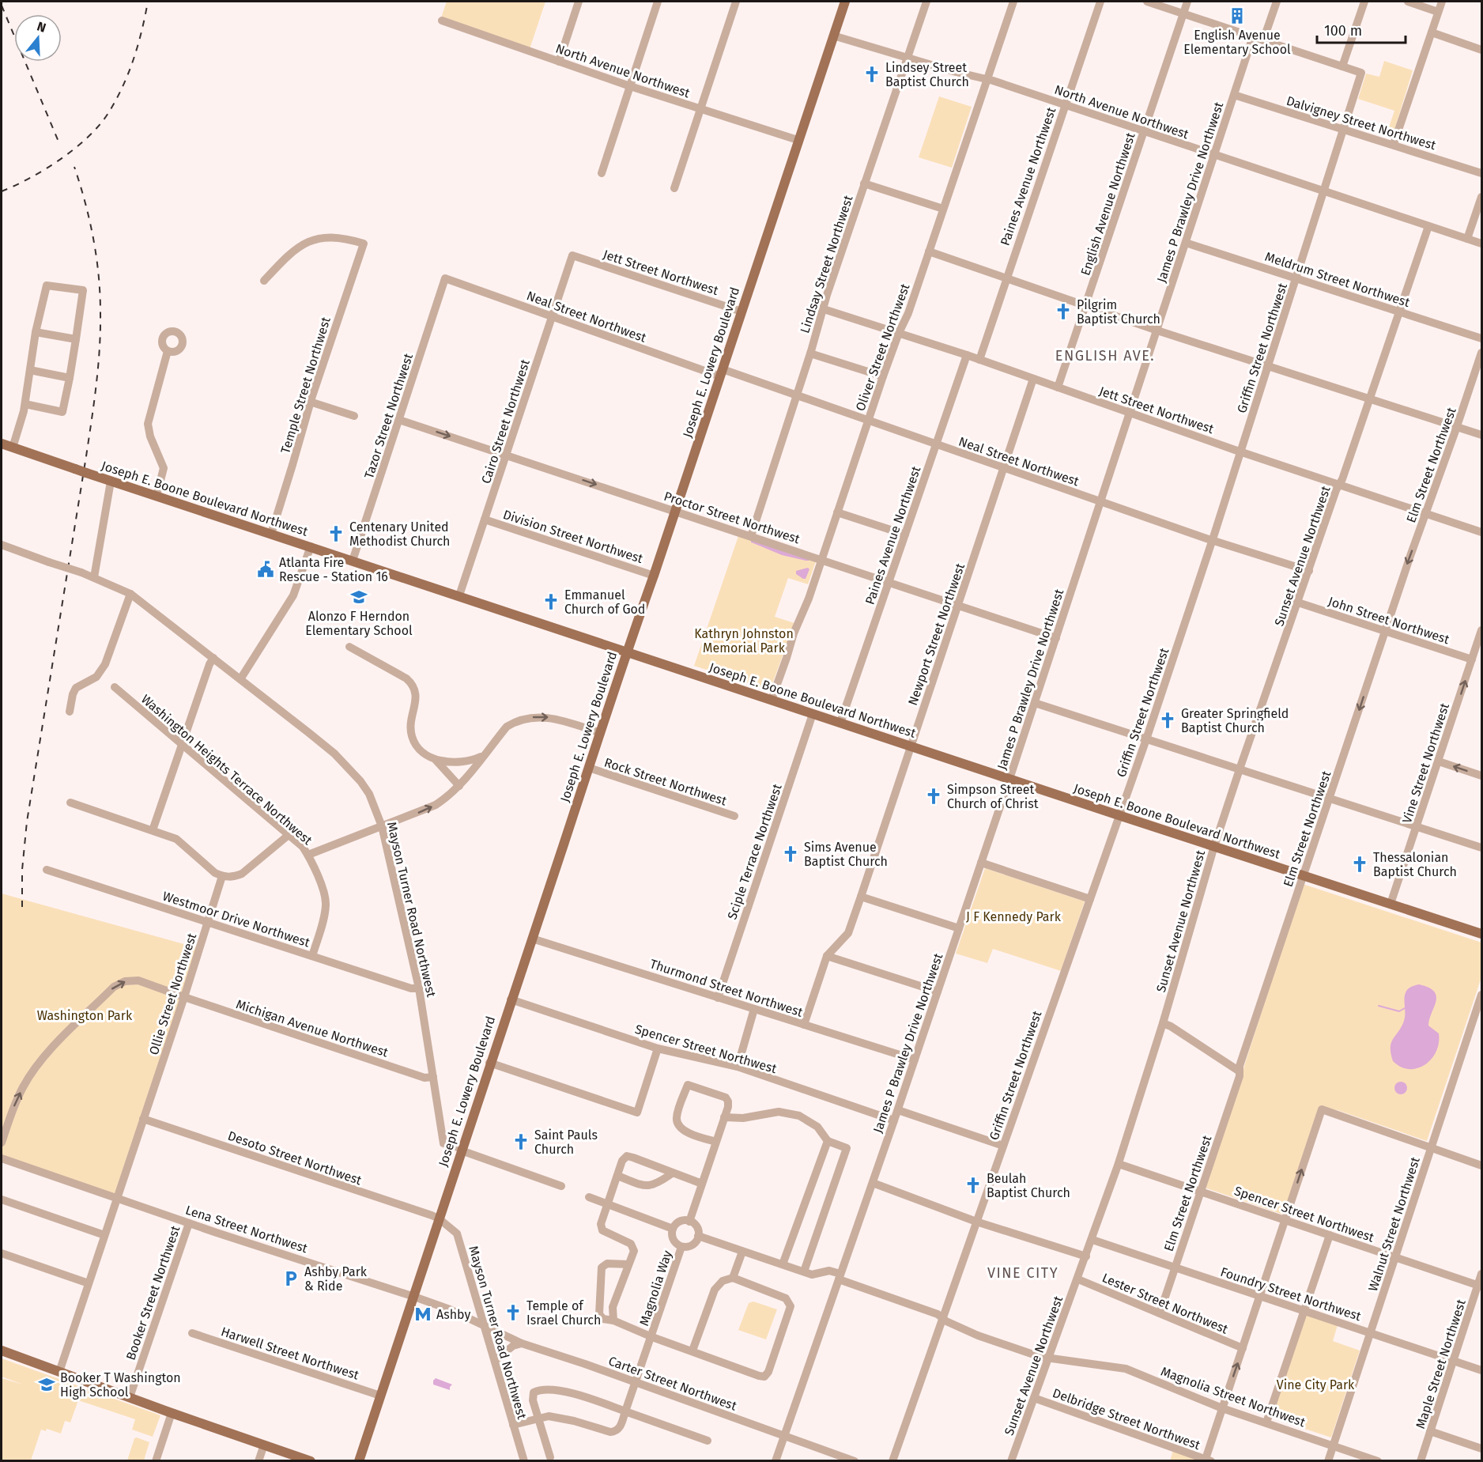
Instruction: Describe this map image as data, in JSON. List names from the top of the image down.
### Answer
{
  "streets": {
    "main road": ["Joseph E. Lowery Boulevard", "Joseph E. Boone Boulevard Northwest"],
    "street": [
      "North Avenue Northwest",
      "Dalvigney Street Northwest",
      "Paines Avenue Northwest",
      "James P Brawley Drive Northwest",
      "English Avenue Northwest",
      "Lindsay Street Northwest",
      "Jett Street Northwest",
      "Meldrum Street Northwest",
      "Neal Street Northwest",
      "Oliver Street Northwest",
      "Griffin Street Northwest",
      "Temple Street Northwest",
      "Tazor Street Northwest",
      "Cairo Street Northwest",
      "Elm Street Northwest",
      "Proctor Street Northwest",
      "Division Street Northwest",
      "Sunset Avenue Northwest",
      "John Street Northwest",
      "Newport Street Northwest",
      "Vine Street Northwest",
      "Washington Heights Terrace Northwest",
      "Rock Street Northwest",
      "Sciple Terrace Northwest",
      "Mayson Turner Road Northwest",
      "Westmoor Drive Northwest",
      "Thurmond Street Northwest",
      "Ollie Street Northwest",
      "Michigan Avenue Northwest",
      "Spencer Street Northwest",
      "Desoto Street Northwest",
      "Walnut Street Northwest",
      "Lena Street Northwest",
      "Magnolia Way",
      "Booker Street Northwest",
      "Foundry Street Northwest",
      "Lester Street Northwest",
      "Harwell Street Northwest",
      "Maple Street Northwest",
      "Carter Street Northwest",
      "Magnolia Street Northwest",
      "Delbridge Street Northwest"
    ]
  },
  "crossings": [
    ["North Avenue Northwest", "Paines Avenue Northwest"],
    ["North Avenue Northwest", "James P Brawley Drive Northwest"],
    ["North Avenue Northwest", "English Avenue Northwest"],
    ["North Avenue Northwest", "Lindsay Street Northwest"],
    ["North Avenue Northwest", "Oliver Street Northwest"],
    ["North Avenue Northwest", "Griffin Street Northwest"],
    ["North Avenue Northwest", "Joseph E. Lowery Boulevard"],
    ["North Avenue Northwest", "Sunset Avenue Northwest"],
    ["Dalvigney Street Northwest", "James P Brawley Drive Northwest"],
    ["Dalvigney Street Northwest", "Griffin Street Northwest"],
    ["Paines Avenue Northwest", "Jett Street Northwest"],
    ["Paines Avenue Northwest", "Neal Street Northwest"],
    ["Paines Avenue Northwest", "Joseph E. Boone Boulevard Northwest"],
    ["Paines Avenue Northwest", "Proctor Street Northwest"],
    ["James P Brawley Drive Northwest", "Jett Street Northwest"],
    ["James P Brawley Drive Northwest", "Meldrum Street Northwest"],
    ["James P Brawley Drive Northwest", "Neal Street Northwest"],
    ["James P Brawley Drive Northwest", "Joseph E. Boone Boulevard Northwest"],
    ["James P Brawley Drive Northwest", "Proctor Street Northwest"],
    ["James P Brawley Drive Northwest", "Thurmond Street Northwest"],
    ["James P Brawley Drive Northwest", "Spencer Street Northwest"],
    ["James P Brawley Drive Northwest", "Carter Street Northwest"],
    ["James P Brawley Drive Northwest", "Magnolia Street Northwest"],
    ["English Avenue Northwest", "Jett Street Northwest"],
    ["Lindsay Street Northwest", "Jett Street Northwest"],
    ["Lindsay Street Northwest", "Neal Street Northwest"],
    ["Lindsay Street Northwest", "Proctor Street Northwest"],
    ["Jett Street Northwest", "Oliver Street Northwest"],
    ["Jett Street Northwest", "Griffin Street Northwest"],
    ["Jett Street Northwest", "Joseph E. Lowery Boulevard"],
    ["Jett Street Northwest", "Cairo Street Northwest"],
    ["Jett Street Northwest", "Elm Street Northwest"],
    ["Jett Street Northwest", "Sunset Avenue Northwest"],
    ["Jett Street Northwest", "Newport Street Northwest"],
    ["Meldrum Street Northwest", "Griffin Street Northwest"],
    ["Meldrum Street Northwest", "Sunset Avenue Northwest"],
    ["Neal Street Northwest", "Oliver Street Northwest"],
    ["Neal Street Northwest", "Griffin Street Northwest"],
    ["Neal Street Northwest", "Joseph E. Lowery Boulevard"],
    ["Neal Street Northwest", "Tazor Street Northwest"],
    ["Neal Street Northwest", "Cairo Street Northwest"],
    ["Neal Street Northwest", "Sunset Avenue Northwest"],
    ["Neal Street Northwest", "Newport Street Northwest"],
    ["Oliver Street Northwest", "Joseph E. Boone Boulevard Northwest"],
    ["Oliver Street Northwest", "Proctor Street Northwest"],
    ["Griffin Street Northwest", "Joseph E. Boone Boulevard Northwest"],
    ["Griffin Street Northwest", "Magnolia Street Northwest"],
    ["Joseph E. Lowery Boulevard", "Joseph E. Boone Boulevard Northwest"],
    ["Joseph E. Lowery Boulevard", "Proctor Street Northwest"],
    ["Joseph E. Lowery Boulevard", "Division Street Northwest"],
    ["Joseph E. Lowery Boulevard", "Rock Street Northwest"],
    ["Joseph E. Lowery Boulevard", "Mayson Turner Road Northwest"],
    ["Joseph E. Lowery Boulevard", "Thurmond Street Northwest"],
    ["Joseph E. Lowery Boulevard", "Spencer Street Northwest"],
    ["Joseph E. Lowery Boulevard", "Desoto Street Northwest"],
    ["Joseph E. Lowery Boulevard", "Lena Street Northwest"],
    ["Joseph E. Lowery Boulevard", "Harwell Street Northwest"],
    ["Temple Street Northwest", "Joseph E. Boone Boulevard Northwest"],
    ["Tazor Street Northwest", "Joseph E. Boone Boulevard Northwest"],
    ["Tazor Street Northwest", "Proctor Street Northwest"],
    ["Cairo Street Northwest", "Joseph E. Boone Boulevard Northwest"],
    ["Cairo Street Northwest", "Proctor Street Northwest"],
    ["Cairo Street Northwest", "Division Street Northwest"],
    ["Elm Street Northwest", "Joseph E. Boone Boulevard Northwest"],
    ["Elm Street Northwest", "John Street Northwest"],
    ["Elm Street Northwest", "Spencer Street Northwest"],
    ["Elm Street Northwest", "Foundry Street Northwest"],
    ["Elm Street Northwest", "Lester Street Northwest"],
    ["Joseph E. Boone Boulevard Northwest", "Sunset Avenue Northwest"],
    ["Joseph E. Boone Boulevard Northwest", "Newport Street Northwest"],
    ["Joseph E. Boone Boulevard Northwest", "Vine Street Northwest"],
    ["Joseph E. Boone Boulevard Northwest", "Sciple Terrace Northwest"],
    ["Proctor Street Northwest", "Newport Street Northwest"],
    ["Sunset Avenue Northwest", "John Street Northwest"],
    ["Sunset Avenue Northwest", "Spencer Street Northwest"],
    ["Sunset Avenue Northwest", "Foundry Street Northwest"],
    ["Sunset Avenue Northwest", "Lester Street Northwest"],
    ["Sunset Avenue Northwest", "Magnolia Street Northwest"],
    ["Sunset Avenue Northwest", "Delbridge Street Northwest"],
    ["John Street Northwest", "Vine Street Northwest"],
    ["Newport Street Northwest", "Thurmond Street Northwest"],
    ["Washington Heights Terrace Northwest", "Westmoor Drive Northwest"],
    ["Sciple Terrace Northwest", "Thurmond Street Northwest"],
    ["Mayson Turner Road Northwest", "Westmoor Drive Northwest"],
    ["Mayson Turner Road Northwest", "Michigan Avenue Northwest"],
    ["Mayson Turner Road Northwest", "Desoto Street Northwest"],
    ["Mayson Turner Road Northwest", "Lena Street Northwest"],
    ["Mayson Turner Road Northwest", "Carter Street Northwest"],
    ["Westmoor Drive Northwest", "Ollie Street Northwest"],
    ["Ollie Street Northwest", "Michigan Avenue Northwest"],
    ["Ollie Street Northwest", "Desoto Street Northwest"],
    ["Ollie Street Northwest", "Lena Street Northwest"],
    ["Spencer Street Northwest", "Walnut Street Northwest"],
    ["Spencer Street Northwest", "Maple Street Northwest"],
    ["Walnut Street Northwest", "Foundry Street Northwest"],
    ["Walnut Street Northwest", "Magnolia Street Northwest"],
    ["Lena Street Northwest", "Booker Street Northwest"],
    ["Lena Street Northwest", "Carter Street Northwest"],
    ["Magnolia Way", "Magnolia Street Northwest"],
    ["Foundry Street Northwest", "Maple Street Northwest"]
  ],
  "one_way": ["Proctor Street Northwest", "Vine Street Northwest", "Michigan Avenue Northwest"],
  "districts": ["ENGLISH AVE.", "VINE CITY"],
  "parks": [
    "Kathryn Johnston Memorial Park",
    "J F Kennedy Park",
    "Washington Park",
    "Vine City Park"
  ],
  "places": {
    "building": ["English Avenue Elementary School"],
    "church": [
      "Lindsey Street Baptist Church",
      "Pilgrim Baptist Church",
      "Centenary United Methodist Church",
      "Emmanuel Church of God",
      "Greater Springfield Baptist Church",
      "Simpson Street Church of Christ",
      "Sims Avenue Baptist Church",
      "Thessalonian Baptist Church",
      "Saint Pauls Church",
      "Beulah Baptist Church",
      "Temple of Israel Church"
    ],
    "public building": ["Atlanta Fire Rescue - Station 16"],
    "school or university": ["Alonzo F Herndon Elementary School", "Booker T Washington High School"],
    "parking": ["Ashby Park & Ride"],
    "metro station": ["Ashby"]
  },
  "scale_bar": "100 m",
  "north": "top"
}
